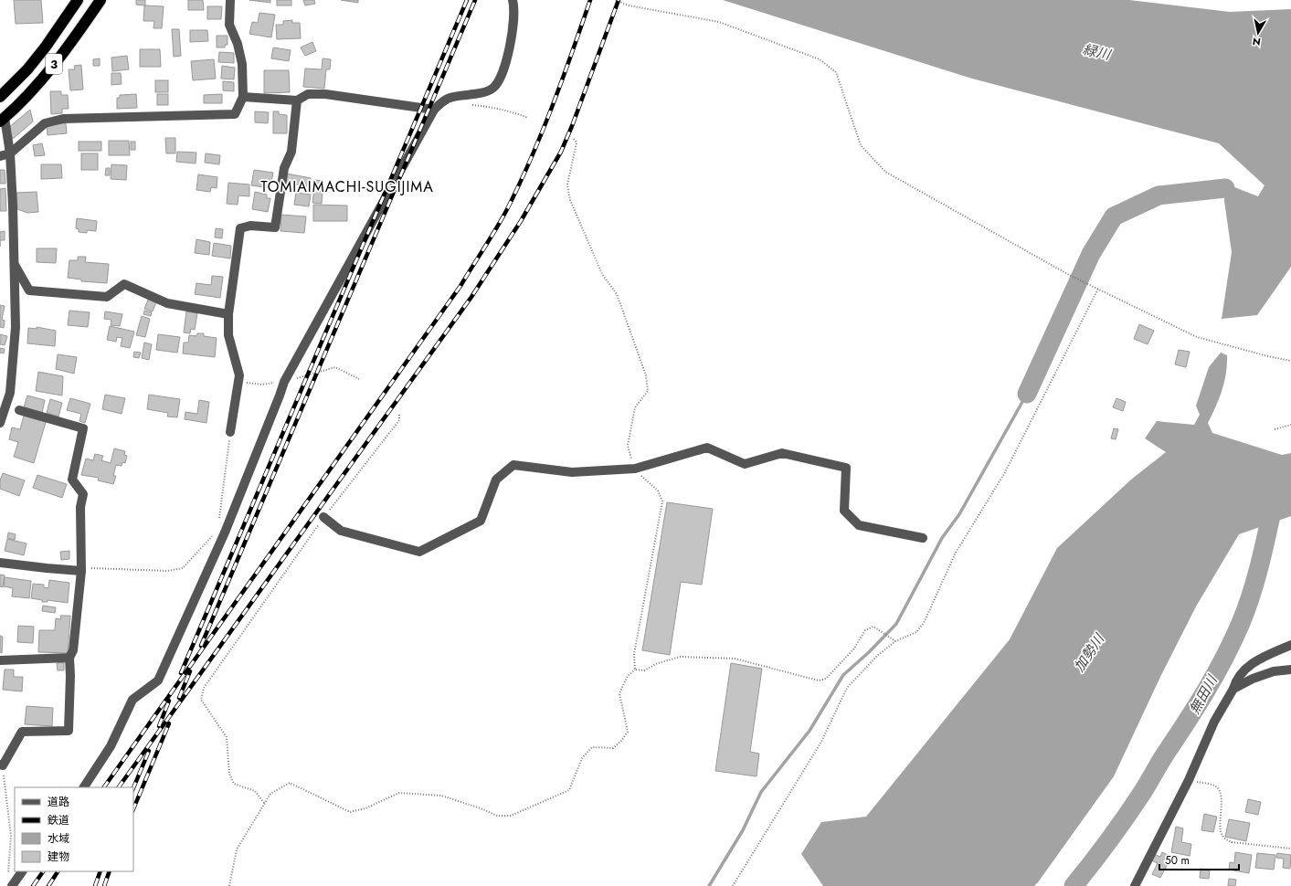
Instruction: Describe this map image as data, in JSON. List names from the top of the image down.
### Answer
{
  "streets": {
    "highway": ["3"]
  },
  "districts": ["TOMIAIMACHI-SUGIJIMA"],
  "water": ["緑川", "加勢川", "無田川"],
  "legend": [
    "道路",
    "鉄道",
    "水域",
    "建物"
  ],
  "scale_bar": "50 m",
  "north": "bottom"
}
